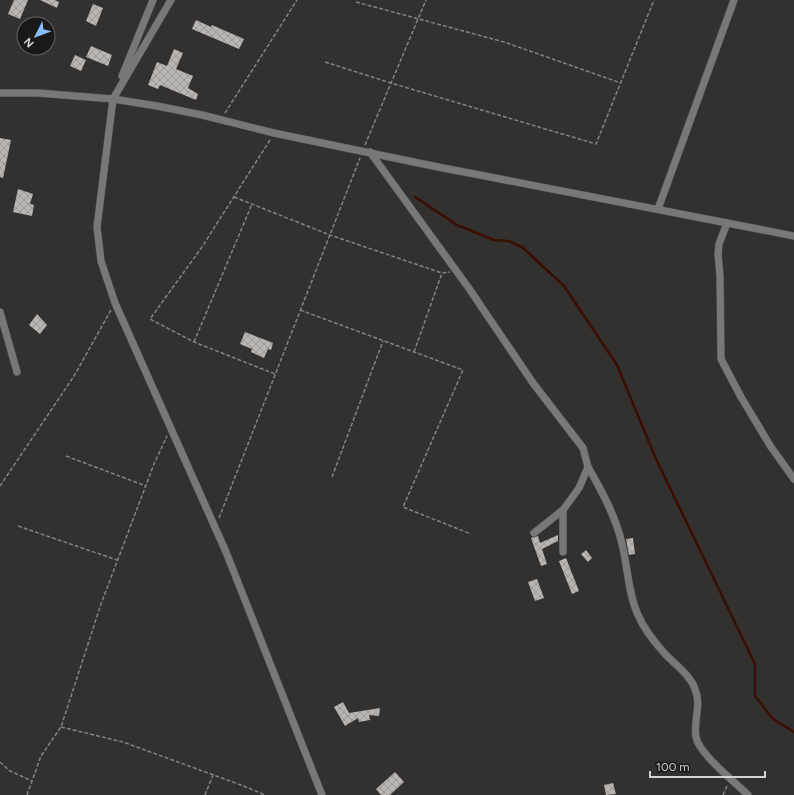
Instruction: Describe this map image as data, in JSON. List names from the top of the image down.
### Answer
{
  "scale_bar": "100 m",
  "north": "bottom left"
}
